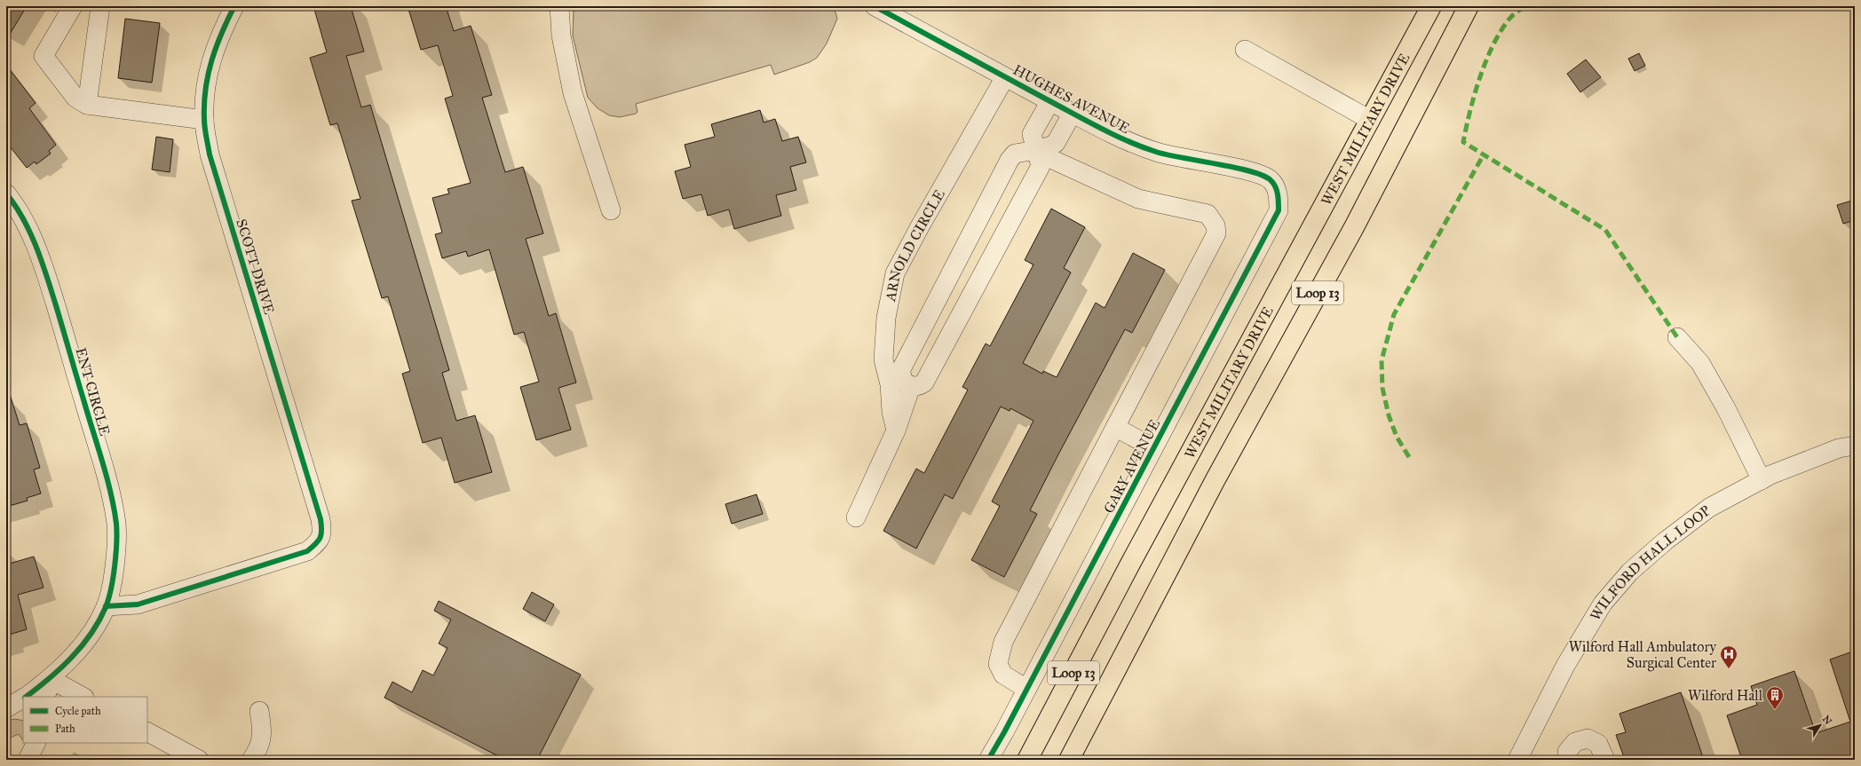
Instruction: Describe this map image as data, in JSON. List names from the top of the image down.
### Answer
{
  "streets": {
    "main road": ["WEST MILITARY DRIVE", "Loop 13"],
    "street": [
      "HUGHES AVENUE",
      "ARNOLD CIRCLE",
      "SCOTT DRIVE",
      "ENT CIRCLE",
      "GARY AVENUE",
      "WILFORD HALL LOOP"
    ]
  },
  "crossings": [
    ["HUGHES AVENUE", "ARNOLD CIRCLE"],
    ["HUGHES AVENUE", "GARY AVENUE"],
    ["SCOTT DRIVE", "ENT CIRCLE"]
  ],
  "places": {
    "hospital": ["Wilford Hall Ambulatory Surgical Center"],
    "building": ["Wilford Hall"]
  },
  "legend": ["Cycle path", "Path"],
  "north": "top right"
}
